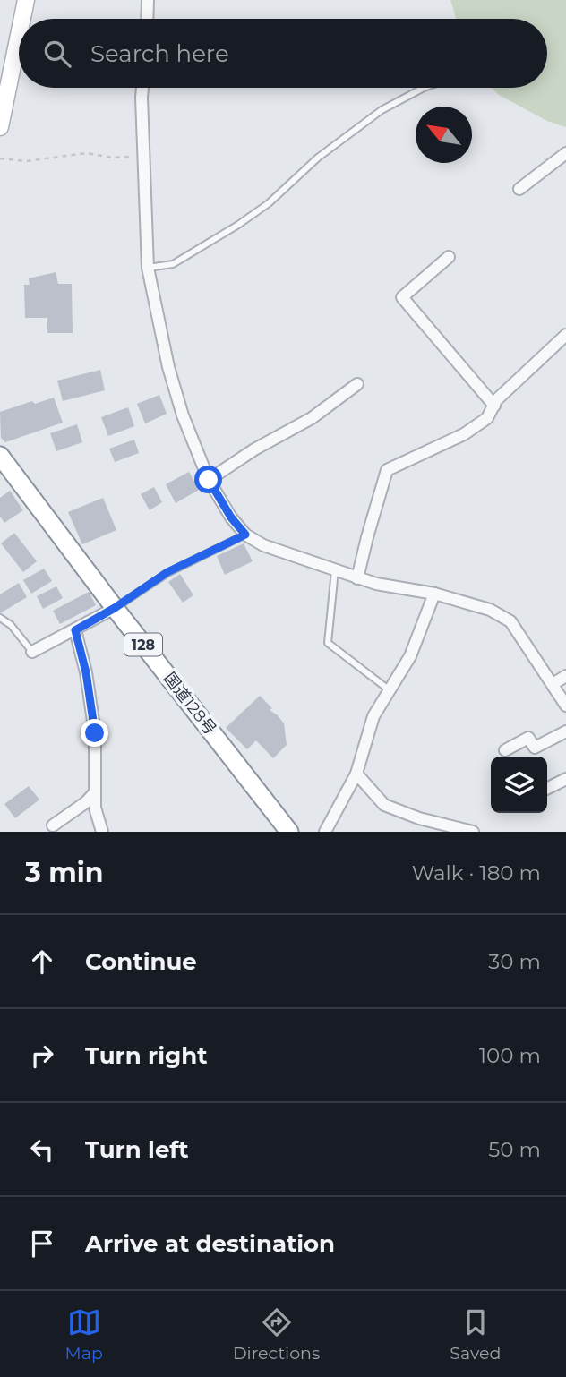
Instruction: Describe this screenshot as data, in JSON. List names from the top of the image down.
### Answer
{
  "streets": {
    "highway": ["128", "国道128号"]
  },
  "north": "top left",
  "page": {
    "search": "Search here",
    "heading": ["3 min", "Walk · 180 m"],
    "list": [
      ["Continue", "30 m"],
      ["Turn right", "100 m"],
      ["Turn left", "50 m"],
      "Arrive at destination"
    ],
    "nav": ["Map", "Directions", "Saved"]
  }
}
